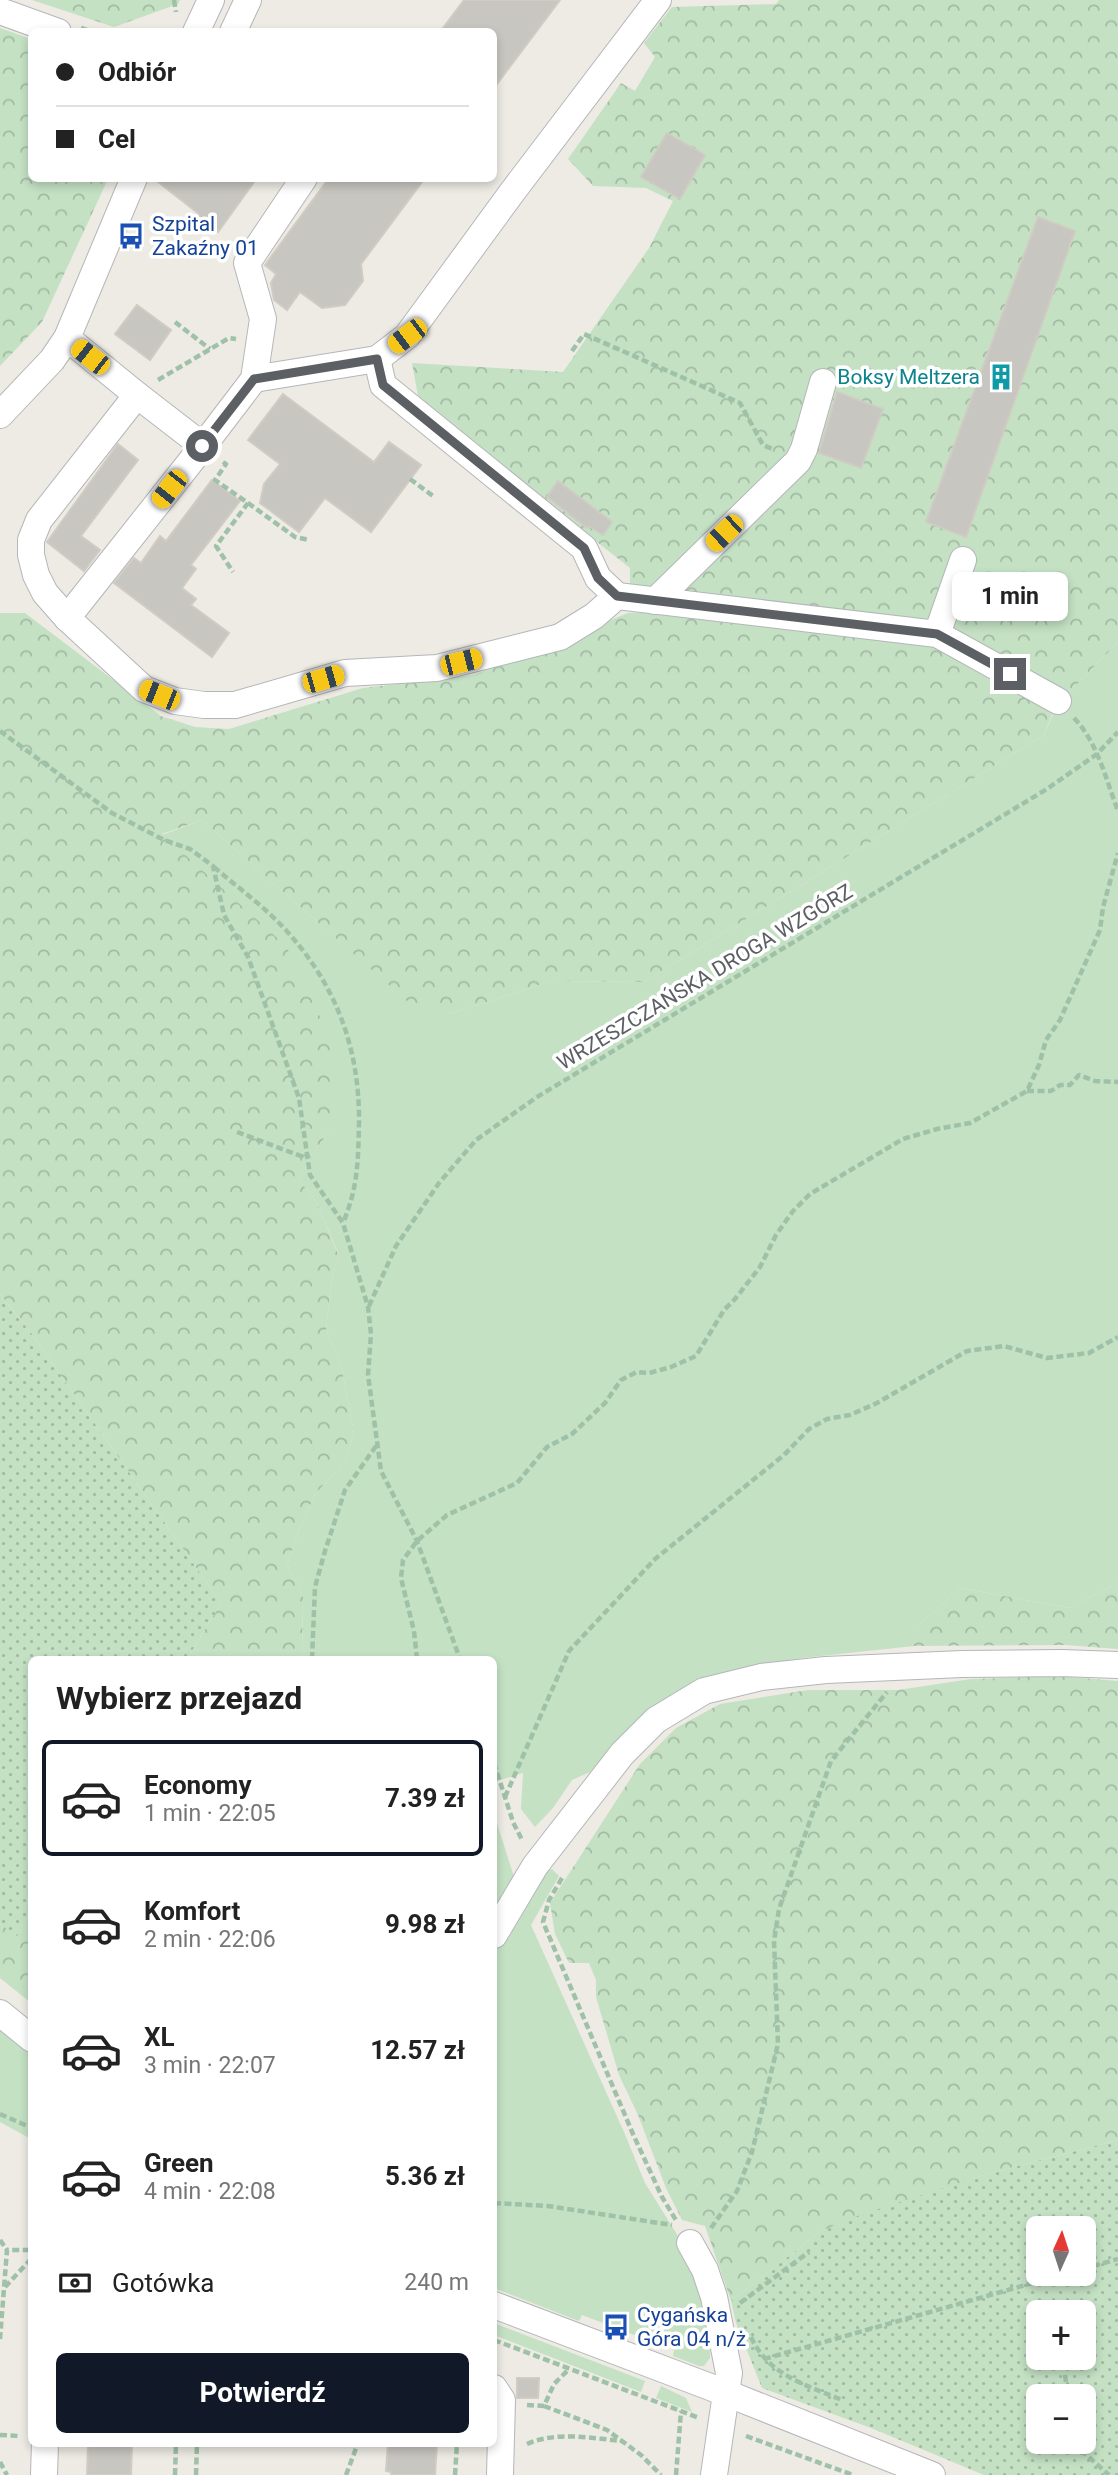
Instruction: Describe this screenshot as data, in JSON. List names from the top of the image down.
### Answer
{
  "streets": {
    "path": ["WRZESZCZAŃSKA DROGA WZGÓRZ"]
  },
  "places": {
    "bus stop": ["Szpital Zakaźny 01", "Cygańska Góra 04 n/ż"],
    "building": ["Boksy Meltzera"]
  },
  "north": "top",
  "page": {
    "banner": ["Odbiór", "Cel"],
    "bubble": "1 min",
    "heading": "Wybierz przejazd",
    "list": [
      {
        "name": "Economy",
        "note": "1 min · 22:05",
        "value": "7.39 zł"
      },
      {
        "name": "Komfort",
        "note": "2 min · 22:06",
        "value": "9.98 zł"
      },
      {
        "name": "XL",
        "note": "3 min · 22:07",
        "value": "12.57 zł"
      },
      {
        "name": "Green",
        "note": "4 min · 22:08",
        "value": "5.36 zł"
      }
    ],
    "map_buttons": ["+", "−"],
    "pay": ["Gotówka", "240 m"],
    "buttons": "Potwierdź"
  }
}
